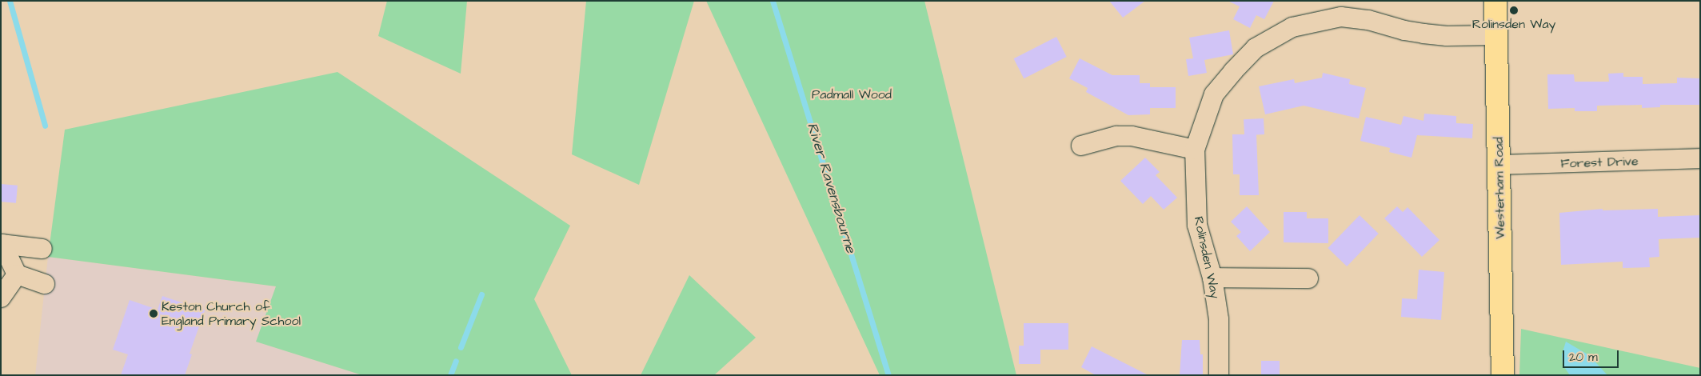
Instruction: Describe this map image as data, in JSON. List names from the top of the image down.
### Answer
{
  "streets": {
    "main road": ["Westerham Road"],
    "street": ["Forest Drive", "Rolinsden Way"]
  },
  "crossings": [
    ["Forest Drive", "Westerham Road"],
    ["Westerham Road", "Rolinsden Way"]
  ],
  "water": ["River Ravensbourne"],
  "parks": ["Padmall Wood"],
  "places": ["Rolinsden Way", "Keston Church of England Primary School"],
  "scale_bar": "20 m"
}
